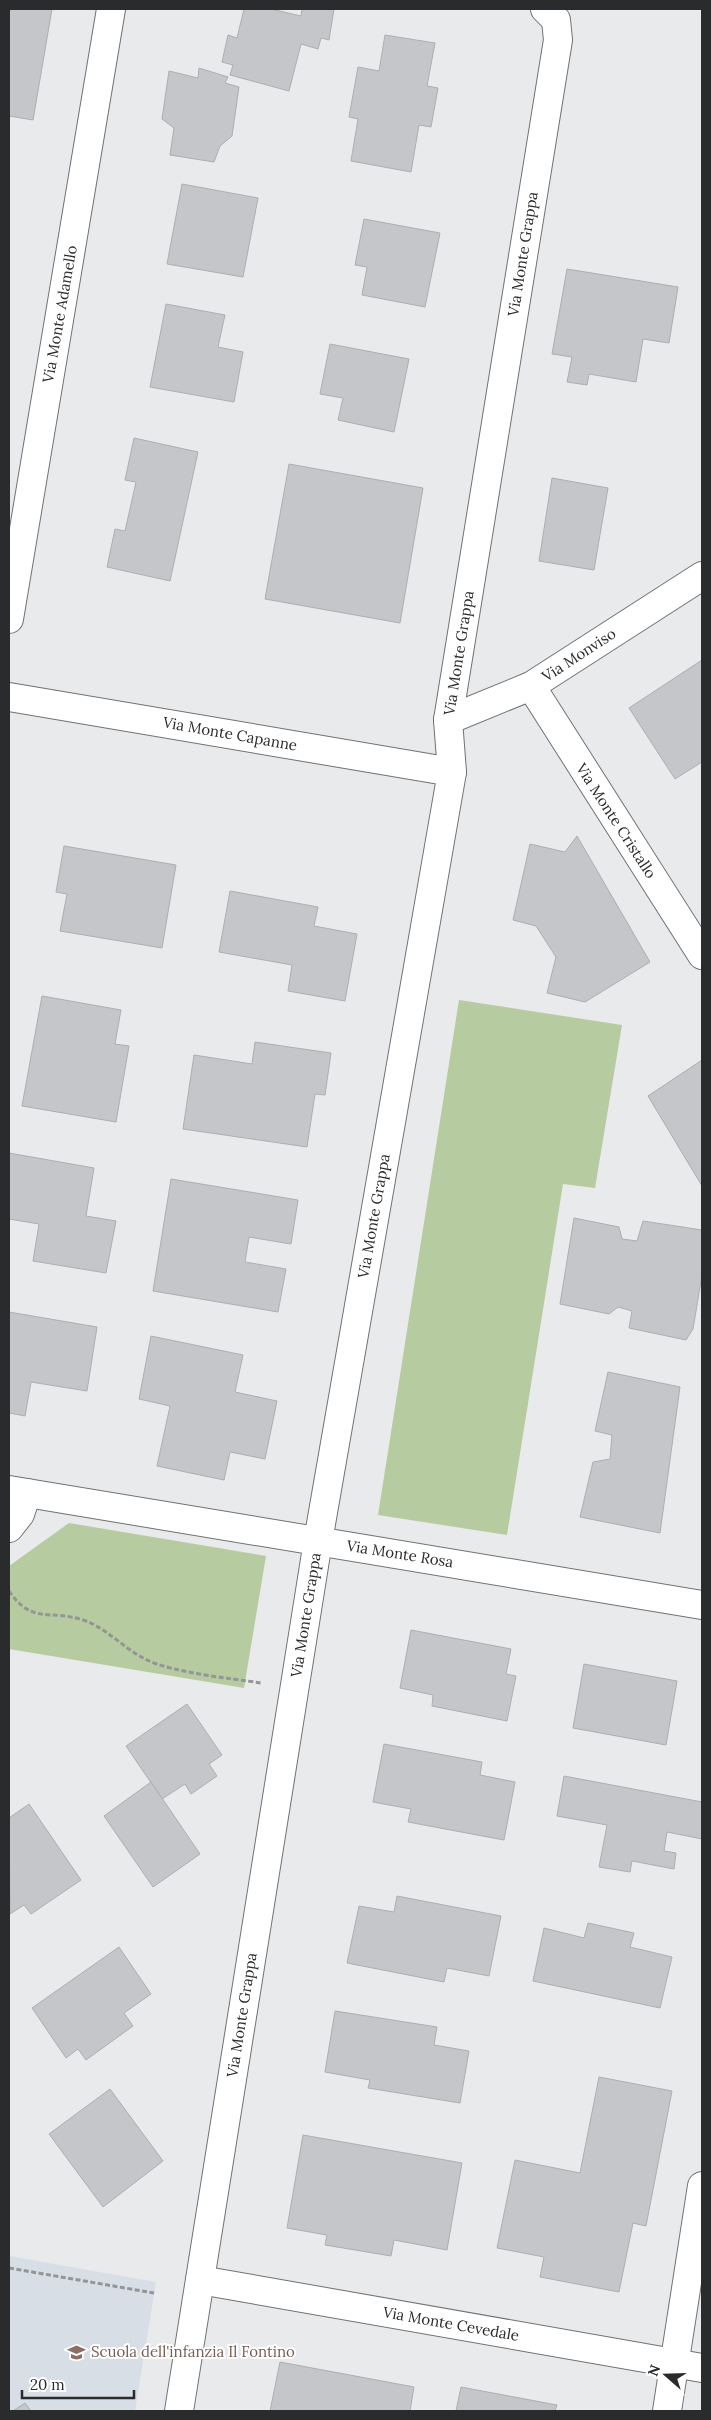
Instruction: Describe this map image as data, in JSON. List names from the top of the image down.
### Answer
{
  "streets": {
    "street": [
      "Via Monte Grappa",
      "Via Monte Adamello",
      "Via Monviso",
      "Via Monte Capanne",
      "Via Monte Cristallo",
      "Via Monte Rosa",
      "Via Monte Cevedale"
    ]
  },
  "crossings": [
    ["Via Monte Grappa", "Via Monviso"],
    ["Via Monte Grappa", "Via Monte Capanne"],
    ["Via Monte Grappa", "Via Monte Rosa"],
    ["Via Monte Grappa", "Via Monte Cevedale"],
    ["Via Monviso", "Via Monte Cristallo"]
  ],
  "places": {
    "school or university": ["Scuola dell'infanzia Il Fontino"]
  },
  "scale_bar": "20 m",
  "north": "left"
}
